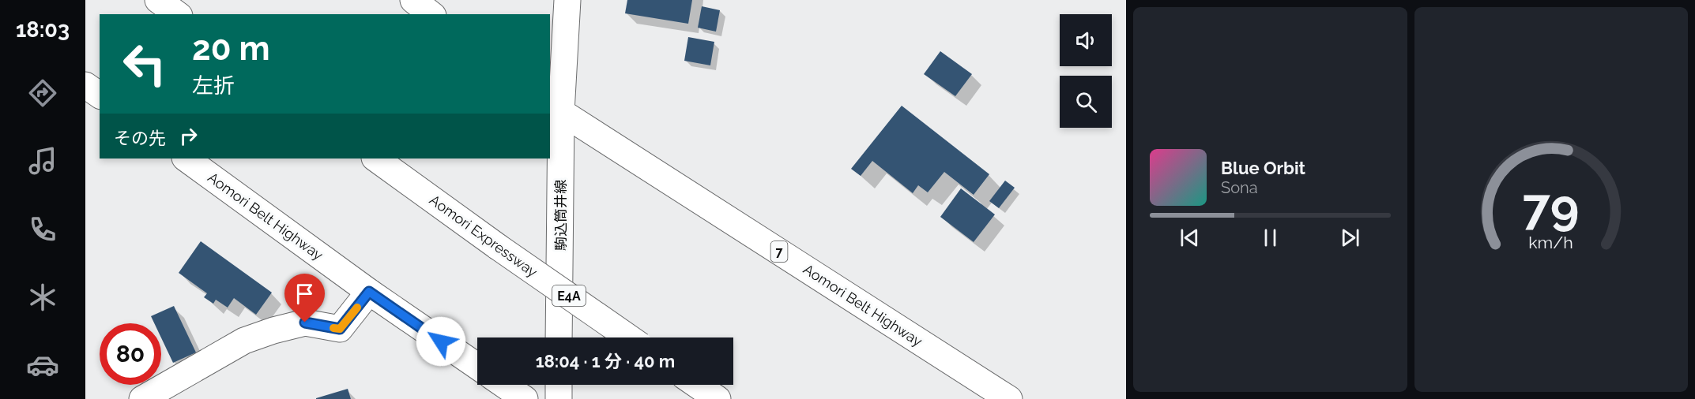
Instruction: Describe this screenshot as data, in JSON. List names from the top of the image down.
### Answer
{
  "streets": {
    "main road": [
      "駒込筒井線",
      "Aomori Belt Highway",
      "Aomori Expressway",
      "7",
      "E4A"
    ]
  },
  "crossings": [
    ["駒込筒井線", "Aomori Belt Highway"]
  ],
  "page": {
    "tabs": "18:03",
    "turn": ["20 m", "左折"],
    "then": "その先",
    "song": ["Blue Orbit", "Sona"],
    "limit": "80",
    "trip": "18:04 · 1 分 · 40 m",
    "gauge": ["79", "km/h"]
  }
}
